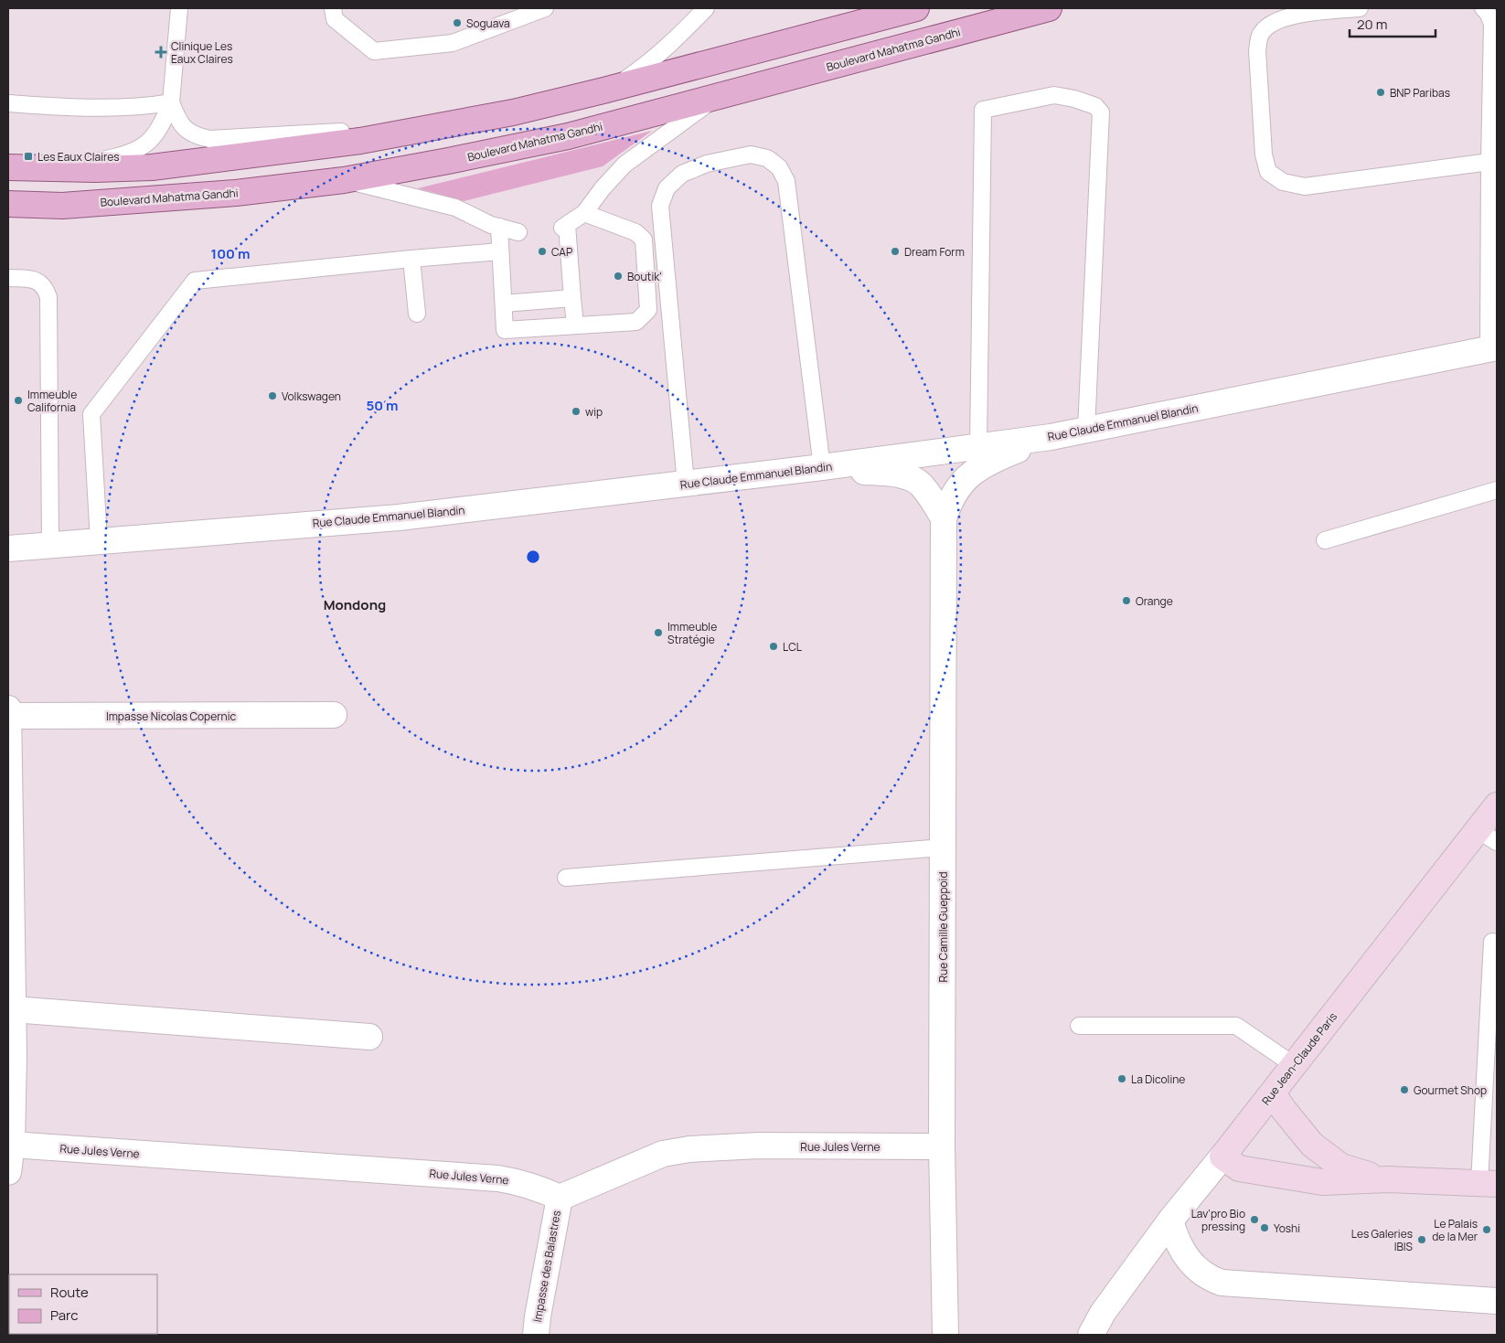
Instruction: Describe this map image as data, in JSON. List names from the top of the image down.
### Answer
{
  "streets": {
    "main road": ["Boulevard Mahatma Gandhi"],
    "street": [
      "Rue Claude Emmanuel Blandin",
      "Impasse Nicolas Copernic",
      "Rue Camille Gueppoid",
      "Rue Jean-Claude Paris",
      "Rue Jules Verne",
      "Impasse des Balastres"
    ]
  },
  "crossings": [
    ["Rue Claude Emmanuel Blandin", "Rue Camille Gueppoid"],
    ["Rue Camille Gueppoid", "Rue Jules Verne"],
    ["Rue Jules Verne", "Impasse des Balastres"]
  ],
  "districts": ["Mondong"],
  "places": {
    "other": [
      "Soguava",
      "BNP Paribas",
      "CAP",
      "Dream Form",
      "Boutik'",
      "Volkswagen",
      "Immeuble California",
      "wip",
      "Orange",
      "Immeuble Stratégie",
      "LCL",
      "La Dicoline",
      "Gourmet Shop",
      "Lav'pro Bio pressing",
      "Yoshi",
      "Le Palais de la Mer",
      "Les Galeries IBIS"
    ],
    "health": ["Clinique Les Eaux Claires"],
    "transit": ["Les Eaux Claires"]
  },
  "legend": ["Route", "Parc"],
  "scale_bar": "20 m",
  "rings": ["100 m", "50 m"]
}
